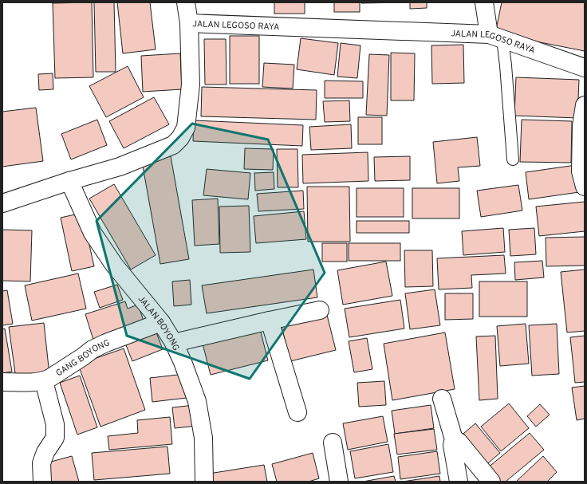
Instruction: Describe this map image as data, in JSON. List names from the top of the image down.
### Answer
{
  "streets": {
    "street": ["JALAN LEGOSO RAYA", "JALAN BOYONG", "GANG BOYONG"]
  },
  "crossings": [
    ["JALAN LEGOSO RAYA", "JALAN BOYONG"],
    ["JALAN BOYONG", "GANG BOYONG"]
  ]
}
